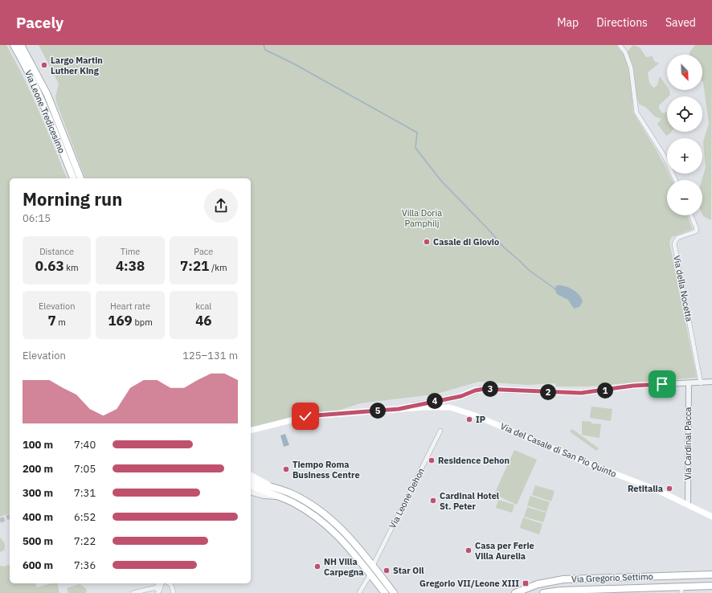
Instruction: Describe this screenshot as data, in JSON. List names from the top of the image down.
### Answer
{
  "streets": {
    "main road": ["Via Leone Tredicesimo", "Via del Casale di San Pio Quinto", "Via Gregorio Settimo"],
    "street": ["Via della Nocetta", "Via Cardinal Pacca", "Via Leone Dehon"]
  },
  "crossings": [
    ["Via Cardinal Pacca", "Via del Casale di San Pio Quinto"]
  ],
  "parks": ["Villa Doria Pamphilj"],
  "places": {
    "other": [
      "Largo Martin Luther King",
      "Casale di Giovio",
      "IP",
      "Residence Dehon",
      "Tiempo Roma Business Centre",
      "Retitalia",
      "Cardinal Hotel St. Peter",
      "Casa per Ferie Villa Aurelia",
      "NH Villa Carpegna",
      "Star Oil"
    ],
    "transit": ["Gregorio VII/Leone XIII"]
  },
  "north": "bottom right",
  "page": {
    "header": "Pacely",
    "nav": ["Map", "Directions", "Saved"],
    "map_buttons": ["+", "−"],
    "heading": ["Morning run", "06:15"],
    "stats": [
      ["Distance", "0.63 km"],
      ["Time", "4:38"],
      ["Pace", "7:21 /km"],
      ["Elevation", "7 m"],
      ["Heart rate", "169 bpm"],
      ["kcal", "46"]
    ],
    "chart": ["Elevation", "125–131 m"],
    "pins": [
      "3",
      "1",
      "2",
      "4",
      "5"
    ],
    "list": [
      {
        "name": "100 m",
        "note": "7:40"
      },
      {
        "name": "200 m",
        "note": "7:05"
      },
      {
        "name": "300 m",
        "note": "7:31"
      },
      {
        "name": "400 m",
        "note": "6:52"
      },
      {
        "name": "500 m",
        "note": "7:22"
      },
      {
        "name": "600 m",
        "note": "7:36"
      }
    ]
  }
}
